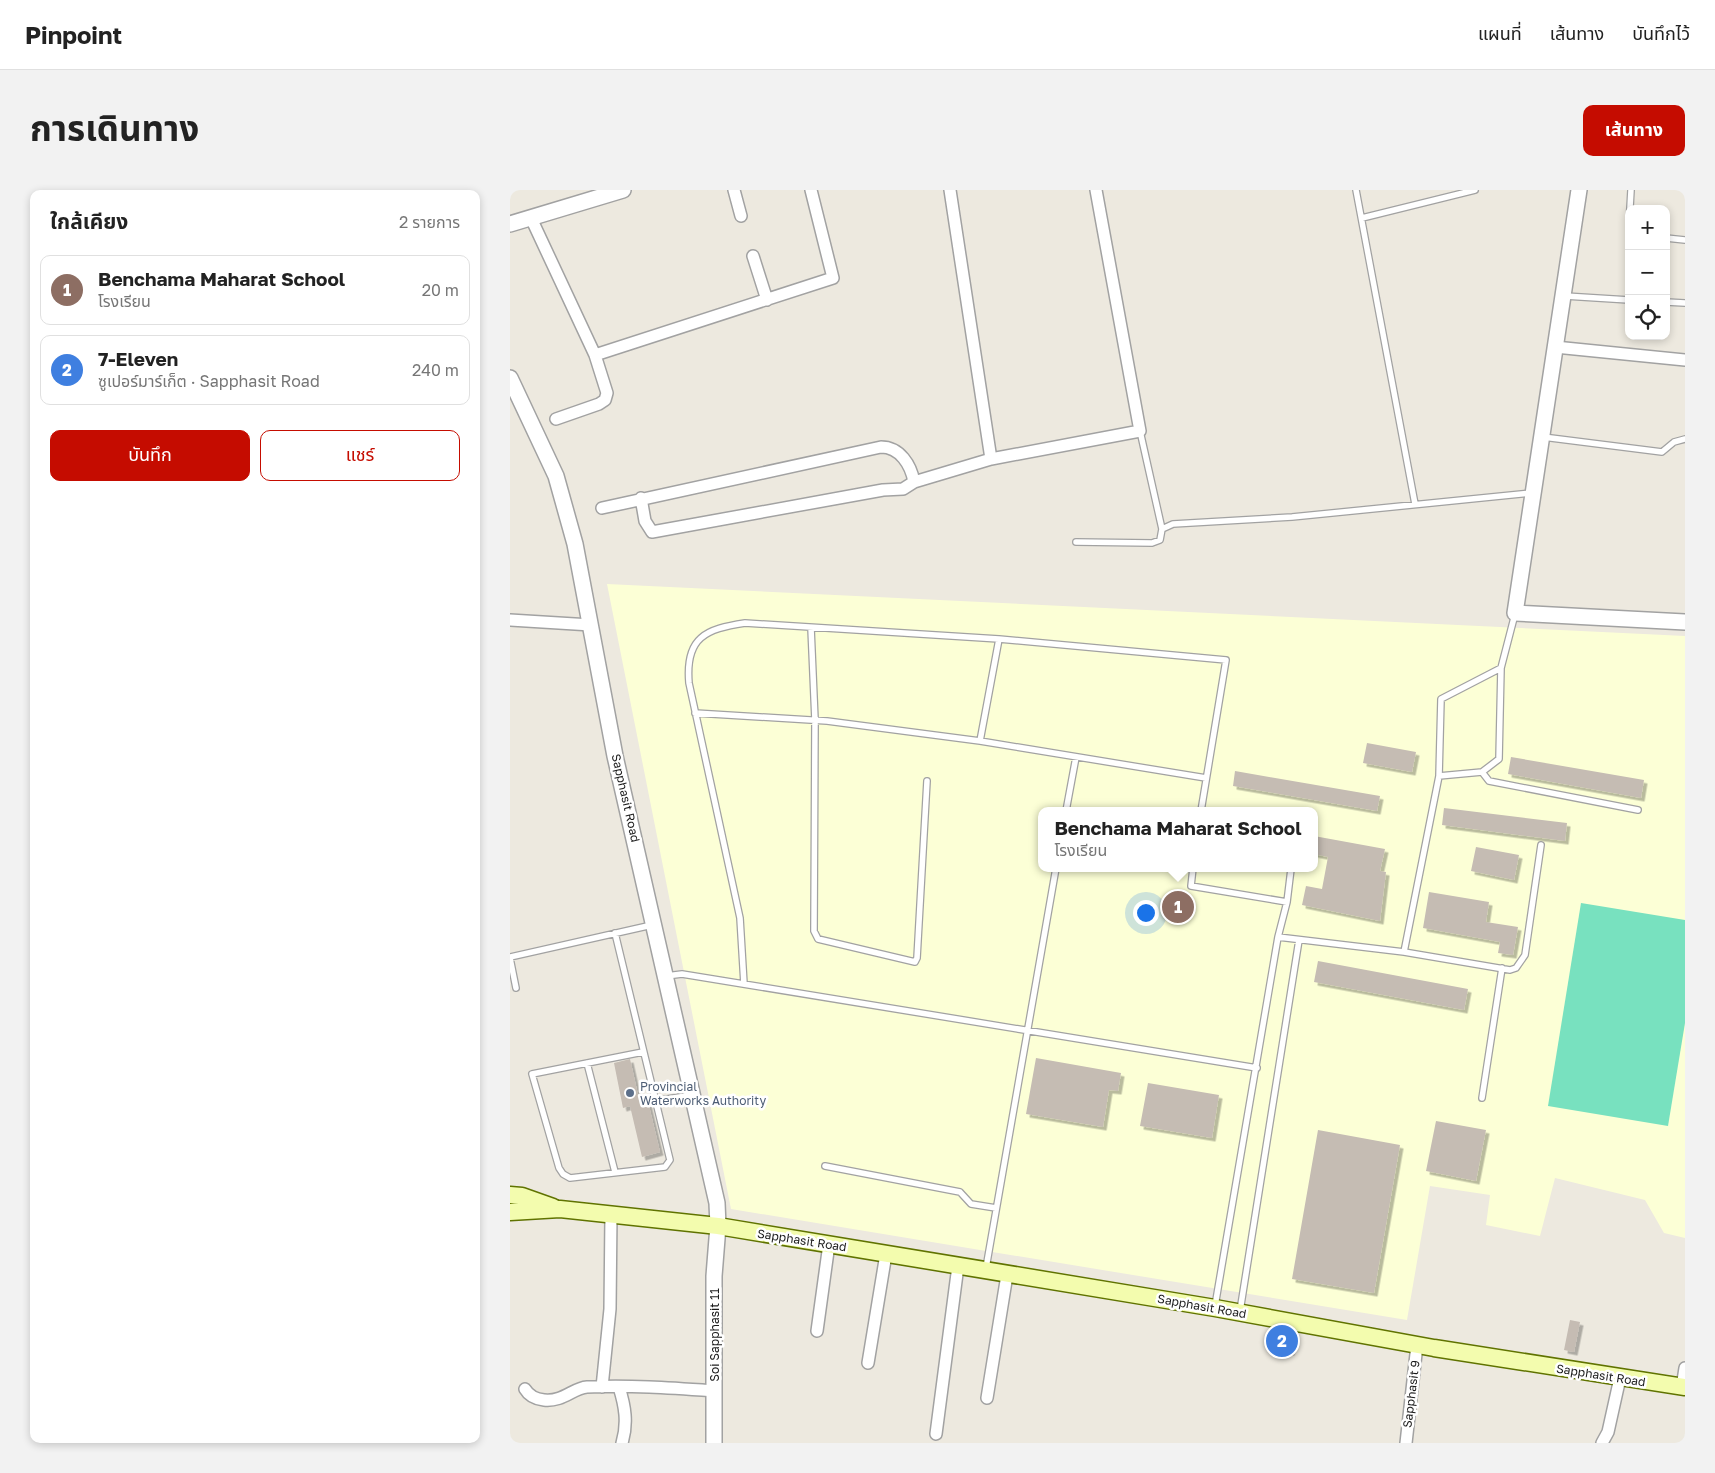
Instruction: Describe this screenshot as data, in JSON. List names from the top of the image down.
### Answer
{
  "streets": {
    "main road": ["Sapphasit Road"],
    "street": ["Soi Sapphasit 11", "Sapphasit 9"]
  },
  "crossings": [
    ["Sapphasit Road", "Soi Sapphasit 11"],
    ["Sapphasit Road", "Sapphasit 9"]
  ],
  "places": ["Provincial Waterworks Authority"],
  "page": {
    "header": "Pinpoint",
    "nav": ["แผนที่", "เส้นทาง", "บันทึกไว้"],
    "title": "การเดินทาง",
    "buttons": [
      "เส้นทาง",
      ["บันทึก", "แชร์"]
    ],
    "heading": ["ใกล้เคียง", "2 รายการ"],
    "map_buttons": ["+", "−"],
    "list": [
      {
        "mark": "1",
        "name": "Benchama Maharat School",
        "note": "โรงเรียน",
        "value": "20 m"
      },
      {
        "mark": "2",
        "name": "7-Eleven",
        "note": "ซูเปอร์มาร์เก็ต · Sapphasit Road",
        "value": "240 m"
      }
    ],
    "popup": ["Benchama Maharat School", "โรงเรียน"],
    "pins": ["1", "2"]
  }
}
